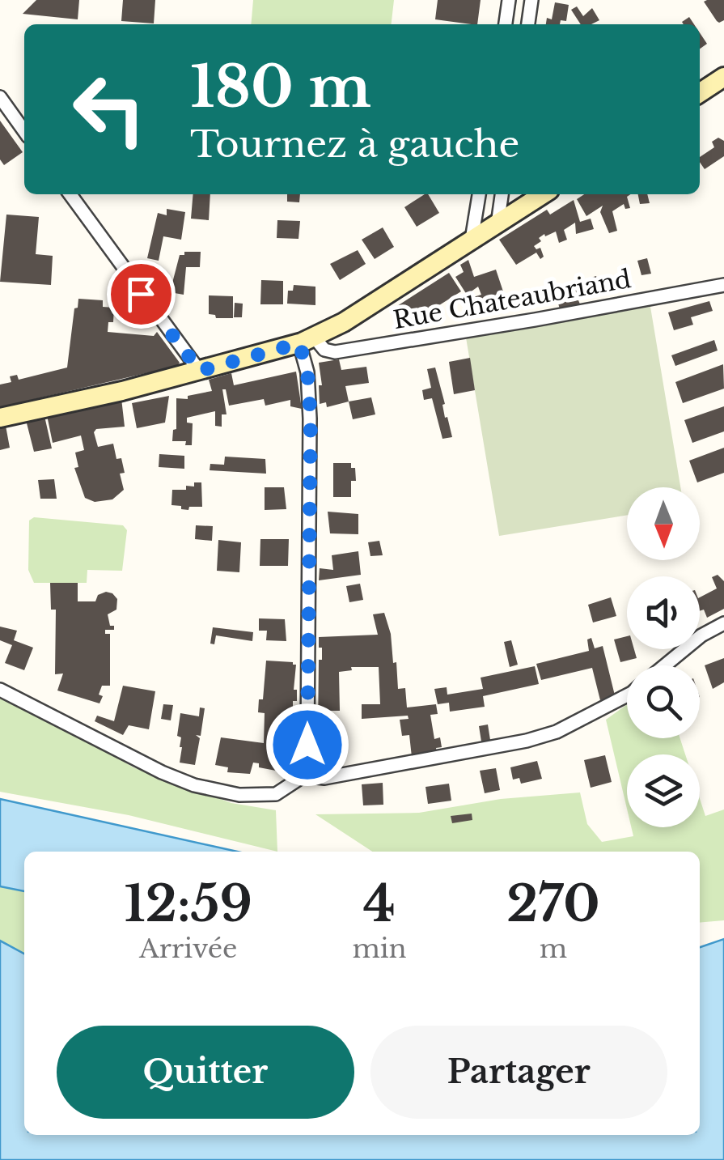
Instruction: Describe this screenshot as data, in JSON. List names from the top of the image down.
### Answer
{
  "streets": {
    "street": ["Rue Chateaubriand"]
  },
  "north": "bottom",
  "page": {
    "turn": ["180 m", "Tournez à gauche"],
    "eta": [
      "12:59",
      "Arrivée",
      "4",
      "min",
      "270",
      "m"
    ],
    "buttons": ["Quitter", "Partager"]
  }
}
